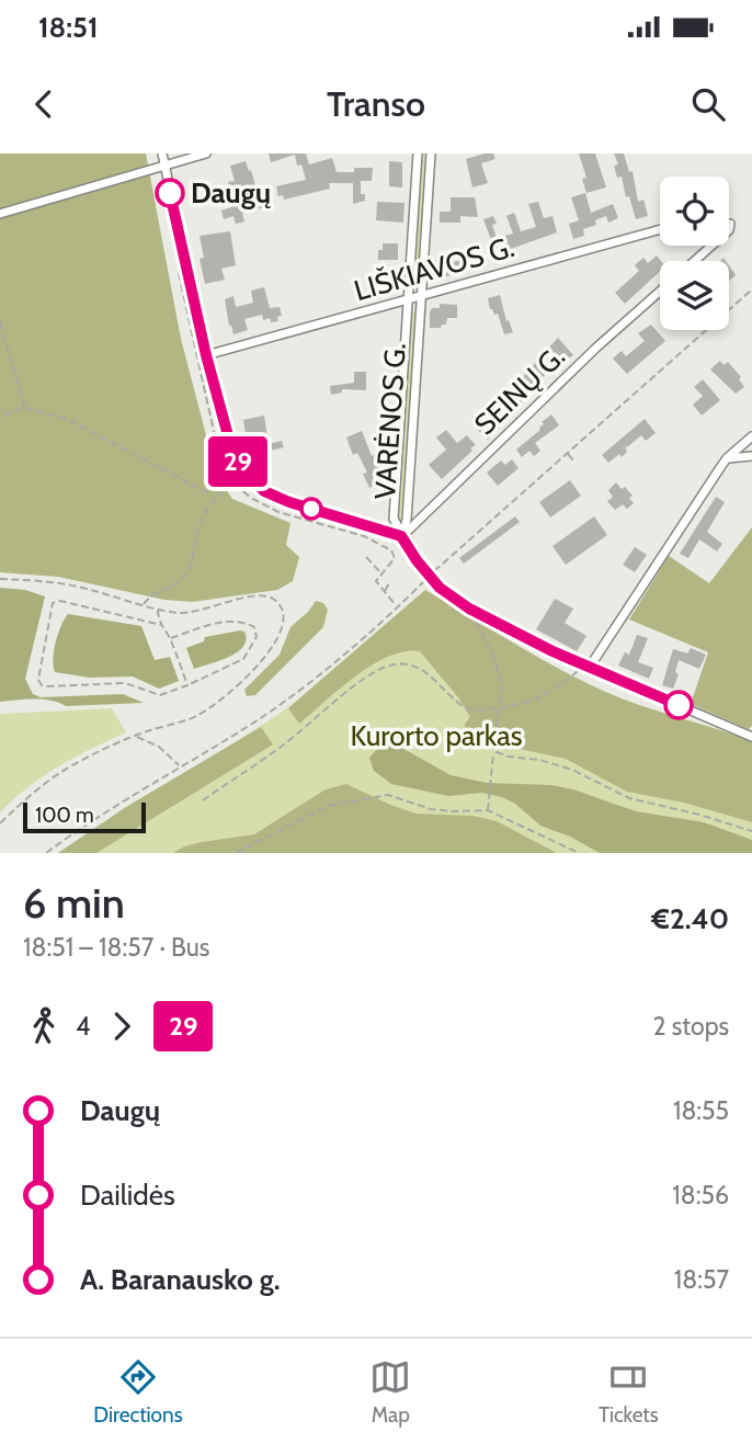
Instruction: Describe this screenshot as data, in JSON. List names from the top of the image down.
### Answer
{
  "streets": {
    "street": ["LIŠKIAVOS G.", "SEINŲ G.", "VARĖNOS G."]
  },
  "crossings": [
    ["LIŠKIAVOS G.", "VARĖNOS G."],
    ["SEINŲ G.", "VARĖNOS G."]
  ],
  "parks": ["Kurorto parkas"],
  "places": ["Daugų"],
  "lines": ["bus line 29"],
  "scale_bar": "100 m",
  "page": {
    "status": "18:51",
    "header": "Transo",
    "on_map": "29",
    "scale": "100 m",
    "heading": ["6 min", "18:51 – 18:57 · Bus", "€2.40"],
    "legs": ["4", "29", "2 stops"],
    "list": [
      {
        "name": "Daugų",
        "value": "18:55"
      },
      {
        "name": "Dailidės",
        "value": "18:56"
      },
      {
        "name": "A. Baranausko g.",
        "value": "18:57"
      }
    ],
    "tabs": ["Directions", "Map", "Tickets"]
  }
}
